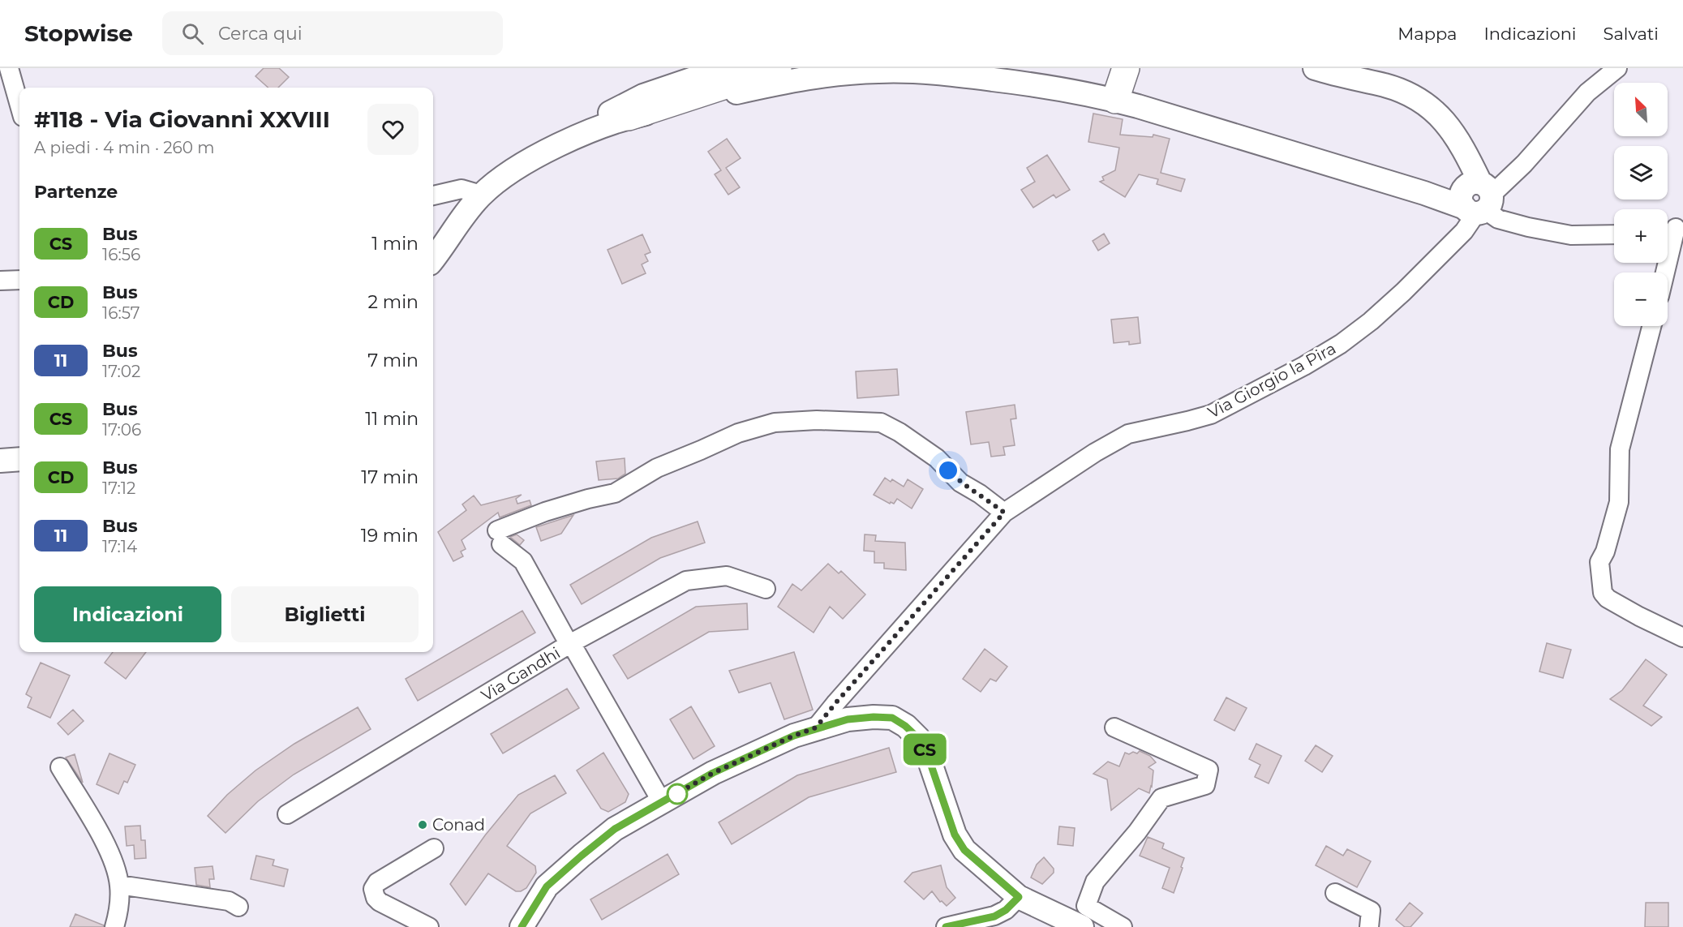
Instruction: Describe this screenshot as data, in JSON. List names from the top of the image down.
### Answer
{
  "streets": {
    "street": ["Via Giorgio la Pira", "Via Gandhi"]
  },
  "places": ["Conad"],
  "lines": ["bus line CS"],
  "north": "top left",
  "page": {
    "header": "Stopwise",
    "search": "Cerca qui",
    "nav": ["Mappa", "Indicazioni", "Salvati"],
    "on_map": "CS",
    "map_buttons": ["+", "−"],
    "heading": [
      ["#118 - Via Giovanni XXVIII", "A piedi · 4 min · 260 m"],
      "Partenze"
    ],
    "list": [
      {
        "mark": "CS",
        "name": "Bus",
        "note": "16:56",
        "value": "1 min"
      },
      {
        "mark": "CD",
        "name": "Bus",
        "note": "16:57",
        "value": "2 min"
      },
      {
        "mark": "11",
        "name": "Bus",
        "note": "17:02",
        "value": "7 min"
      },
      {
        "mark": "CS",
        "name": "Bus",
        "note": "17:06",
        "value": "11 min"
      },
      {
        "mark": "CD",
        "name": "Bus",
        "note": "17:12",
        "value": "17 min"
      },
      {
        "mark": "11",
        "name": "Bus",
        "note": "17:14",
        "value": "19 min"
      }
    ],
    "buttons": ["Indicazioni", "Biglietti"]
  }
}
